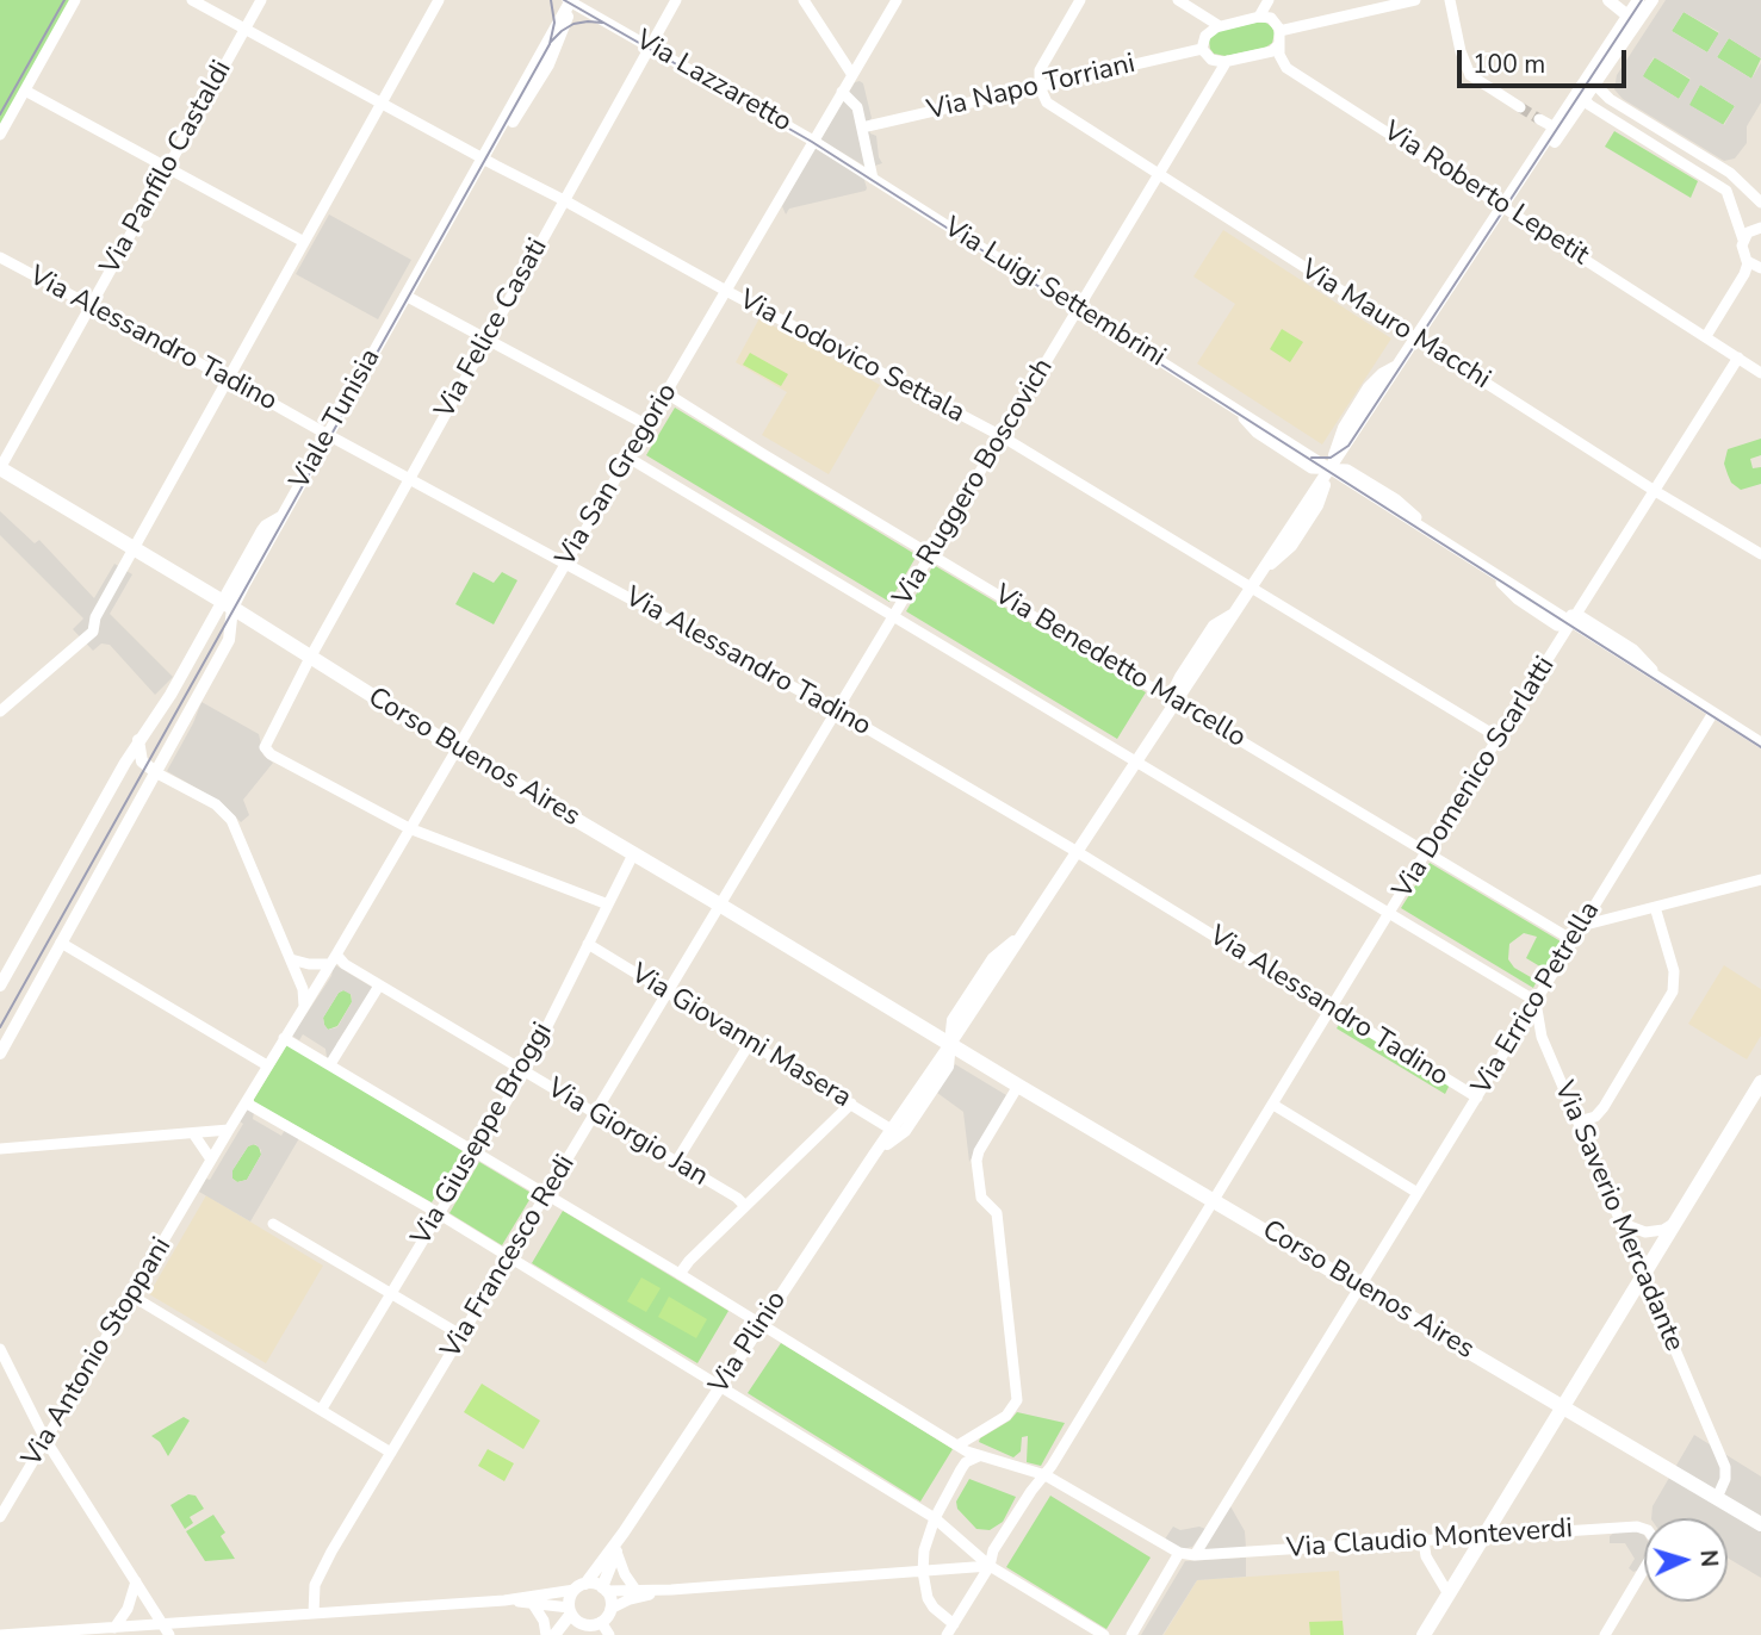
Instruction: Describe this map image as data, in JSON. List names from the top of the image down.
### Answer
{
  "streets": {
    "main road": ["Corso Buenos Aires"],
    "street": [
      "Via Lazzaretto",
      "Via Napo Torriani",
      "Via Panfilo Castaldi",
      "Via Roberto Lepetit",
      "Via Luigi Settembrini",
      "Via Mauro Macchi",
      "Via Felice Casati",
      "Via Alessandro Tadino",
      "Via Lodovico Settala",
      "Viale Tunisia",
      "Via San Gregorio",
      "Via Ruggero Boscovich",
      "Via Benedetto Marcello",
      "Via Domenico Scarlatti",
      "Via Errico Petrella",
      "Via Giovanni Masera",
      "Via Giorgio Jan",
      "Via Giuseppe Broggi",
      "Via Saverio Mercadante",
      "Via Francesco Redi",
      "Via Plinio",
      "Via Antonio Stoppani",
      "Via Claudio Monteverdi"
    ]
  },
  "crossings": [
    ["Via Lazzaretto", "Via Luigi Settembrini"],
    ["Via Lazzaretto", "Via Felice Casati"],
    ["Via Lazzaretto", "Via San Gregorio"],
    ["Via Napo Torriani", "Via Mauro Macchi"],
    ["Via Panfilo Castaldi", "Via Alessandro Tadino"],
    ["Via Panfilo Castaldi", "Via Lodovico Settala"],
    ["Via Panfilo Castaldi", "Corso Buenos Aires"],
    ["Via Roberto Lepetit", "Via Domenico Scarlatti"],
    ["Via Luigi Settembrini", "Via Ruggero Boscovich"],
    ["Via Luigi Settembrini", "Via Domenico Scarlatti"],
    ["Via Luigi Settembrini", "Via Errico Petrella"],
    ["Via Mauro Macchi", "Via Ruggero Boscovich"],
    ["Via Mauro Macchi", "Via Domenico Scarlatti"],
    ["Via Felice Casati", "Via Alessandro Tadino"],
    ["Via Felice Casati", "Via Lodovico Settala"],
    ["Via Felice Casati", "Via San Gregorio"],
    ["Via Felice Casati", "Corso Buenos Aires"],
    ["Via Alessandro Tadino", "Viale Tunisia"],
    ["Via Alessandro Tadino", "Via San Gregorio"],
    ["Via Alessandro Tadino", "Via Ruggero Boscovich"],
    ["Via Alessandro Tadino", "Via Domenico Scarlatti"],
    ["Via Alessandro Tadino", "Via Errico Petrella"],
    ["Via Lodovico Settala", "Viale Tunisia"],
    ["Via Lodovico Settala", "Via San Gregorio"],
    ["Via Lodovico Settala", "Via Ruggero Boscovich"],
    ["Via Lodovico Settala", "Via Domenico Scarlatti"],
    ["Viale Tunisia", "Corso Buenos Aires"],
    ["Via San Gregorio", "Via Benedetto Marcello"],
    ["Via San Gregorio", "Corso Buenos Aires"],
    ["Via San Gregorio", "Via Giorgio Jan"],
    ["Via San Gregorio", "Via Antonio Stoppani"],
    ["Via Ruggero Boscovich", "Via Benedetto Marcello"],
    ["Via Ruggero Boscovich", "Corso Buenos Aires"],
    ["Via Ruggero Boscovich", "Via Francesco Redi"],
    ["Via Benedetto Marcello", "Via Domenico Scarlatti"],
    ["Via Benedetto Marcello", "Via Errico Petrella"],
    ["Corso Buenos Aires", "Via Domenico Scarlatti"],
    ["Corso Buenos Aires", "Via Errico Petrella"],
    ["Corso Buenos Aires", "Via Giuseppe Broggi"],
    ["Corso Buenos Aires", "Via Saverio Mercadante"],
    ["Corso Buenos Aires", "Via Francesco Redi"],
    ["Corso Buenos Aires", "Via Plinio"],
    ["Via Errico Petrella", "Via Saverio Mercadante"],
    ["Via Errico Petrella", "Via Claudio Monteverdi"],
    ["Via Giovanni Masera", "Via Giuseppe Broggi"],
    ["Via Giovanni Masera", "Via Francesco Redi"],
    ["Via Giovanni Masera", "Via Plinio"],
    ["Via Giorgio Jan", "Via Giuseppe Broggi"],
    ["Via Giorgio Jan", "Via Francesco Redi"],
    ["Via Giorgio Jan", "Via Antonio Stoppani"]
  ],
  "scale_bar": "100 m",
  "north": "right"
}
